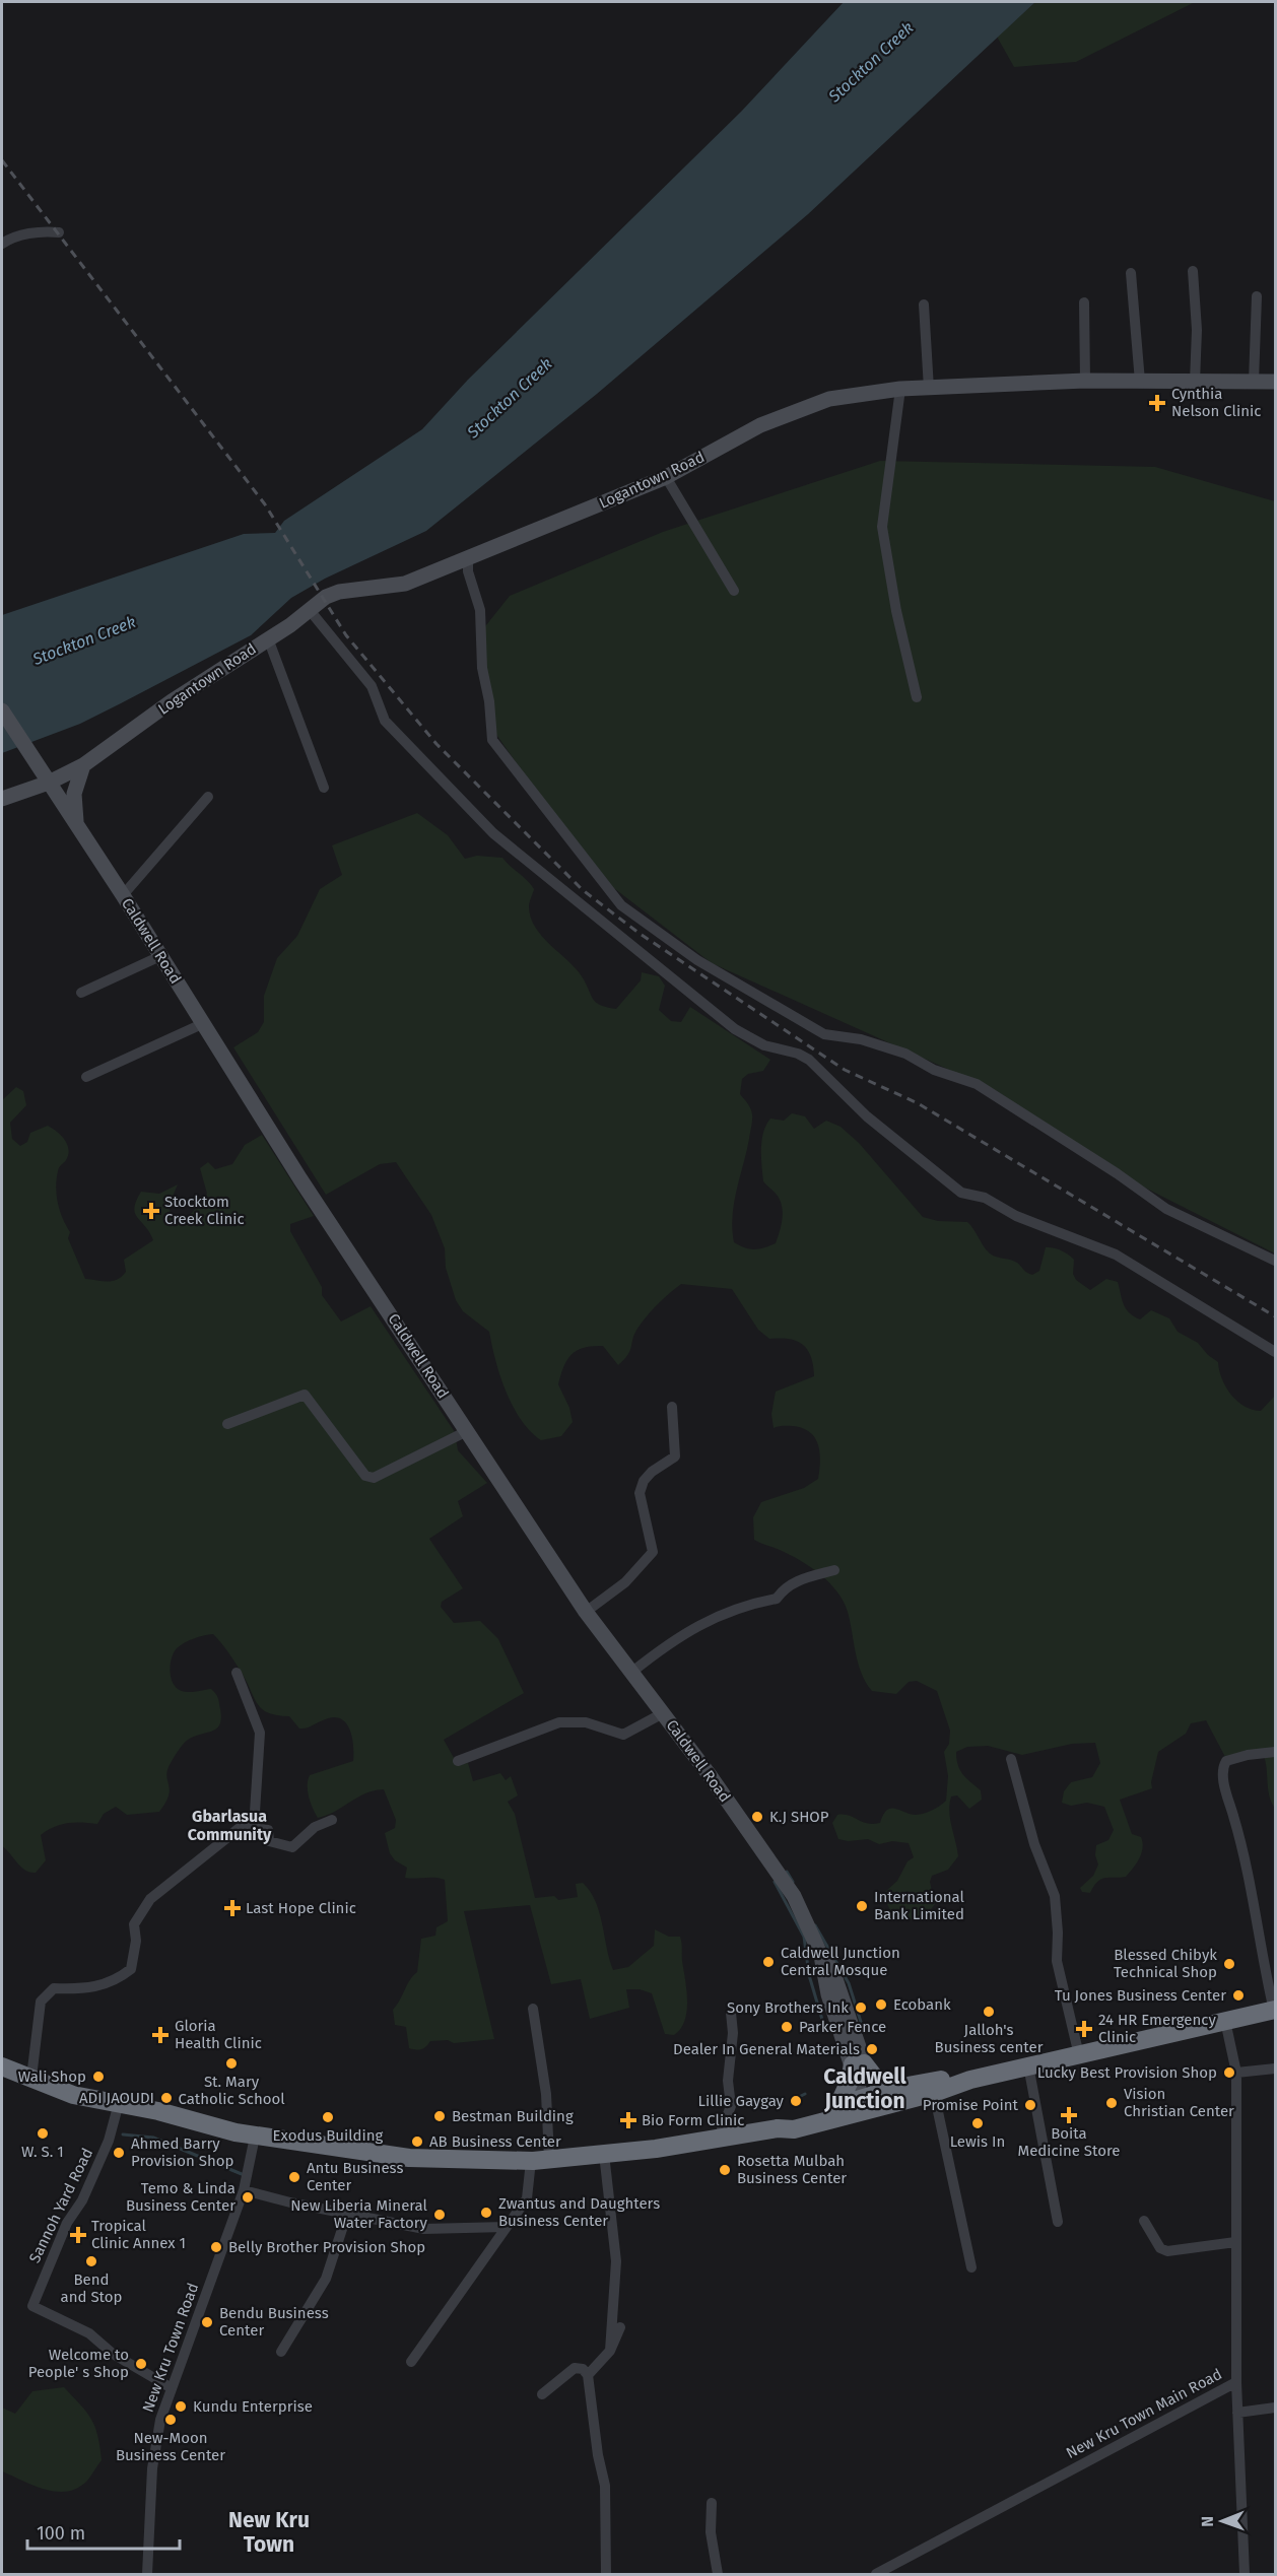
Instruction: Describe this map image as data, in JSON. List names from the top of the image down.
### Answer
{
  "streets": {
    "main road": ["Logantown Road", "Caldwell Road"],
    "street": ["Sannoh Yard Road", "New Kru Town Road", "New Kru Town Main Road"]
  },
  "crossings": [
    ["Logantown Road", "Caldwell Road"],
    ["Sannoh Yard Road", "New Kru Town Road"]
  ],
  "districts": ["Gbarlasua Community", "Caldwell Junction", "New Kru Town"],
  "water": ["Stockton Creek"],
  "places": {
    "health": [
      "Cynthia Nelson Clinic",
      "Stocktom Creek Clinic",
      "Last Hope Clinic",
      "24 HR Emergency Clinic",
      "Gloria Health Clinic",
      "Boita Medicine Store",
      "Bio Form Clinic",
      "Tropical Clinic Annex 1"
    ],
    "other": [
      "K.J SHOP",
      "International Bank Limited",
      "Caldwell Junction Central Mosque",
      "Blessed Chibyk Technical Shop",
      "Tu Jones Business Center",
      "Ecobank",
      "Sony Brothers Ink",
      "Jalloh's Business center",
      "Parker Fence",
      "Dealer In General Materials",
      "St. Mary Catholic School",
      "Lucky Best Provision Shop",
      "Wali Shop",
      "ADI JAOUDI",
      "Lillie Gaygay",
      "Vision Christian Center",
      "Promise Point",
      "Bestman Building",
      "Exodus Building",
      "Lewis In",
      "W. S. 1",
      "AB Business Center",
      "Ahmed Barry Provision Shop",
      "Rosetta Mulbah Business Center",
      "Antu Business Center",
      "Temo & Linda Business Center",
      "Zwantus and Daughters Business Center",
      "New Liberia Mineral Water Factory",
      "Belly Brother Provision Shop",
      "Bend and Stop",
      "Bendu Business Center",
      "Welcome to People' s Shop",
      "Kundu Enterprise",
      "New-Moon Business Center"
    ]
  },
  "scale_bar": "100 m",
  "north": "left"
}
